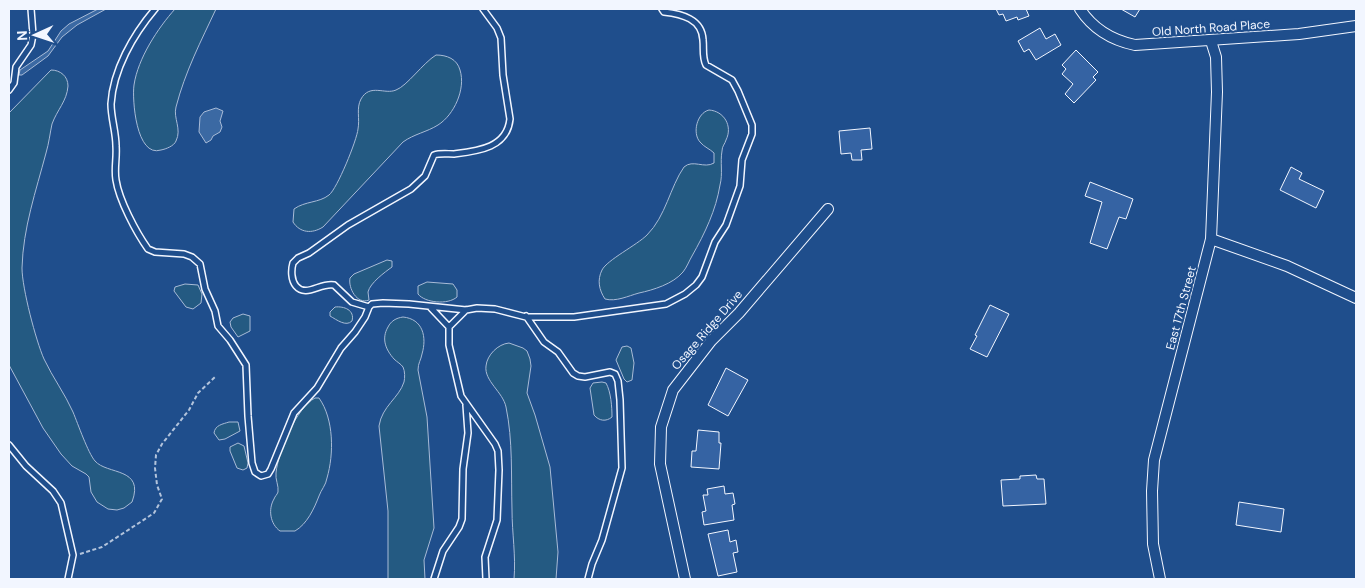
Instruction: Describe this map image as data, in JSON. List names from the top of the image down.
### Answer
{
  "streets": {
    "street": ["Old North Road Place", "East 17th Street", "Osage Ridge Drive"]
  },
  "crossings": [
    ["Old North Road Place", "East 17th Street"]
  ],
  "north": "left"
}
